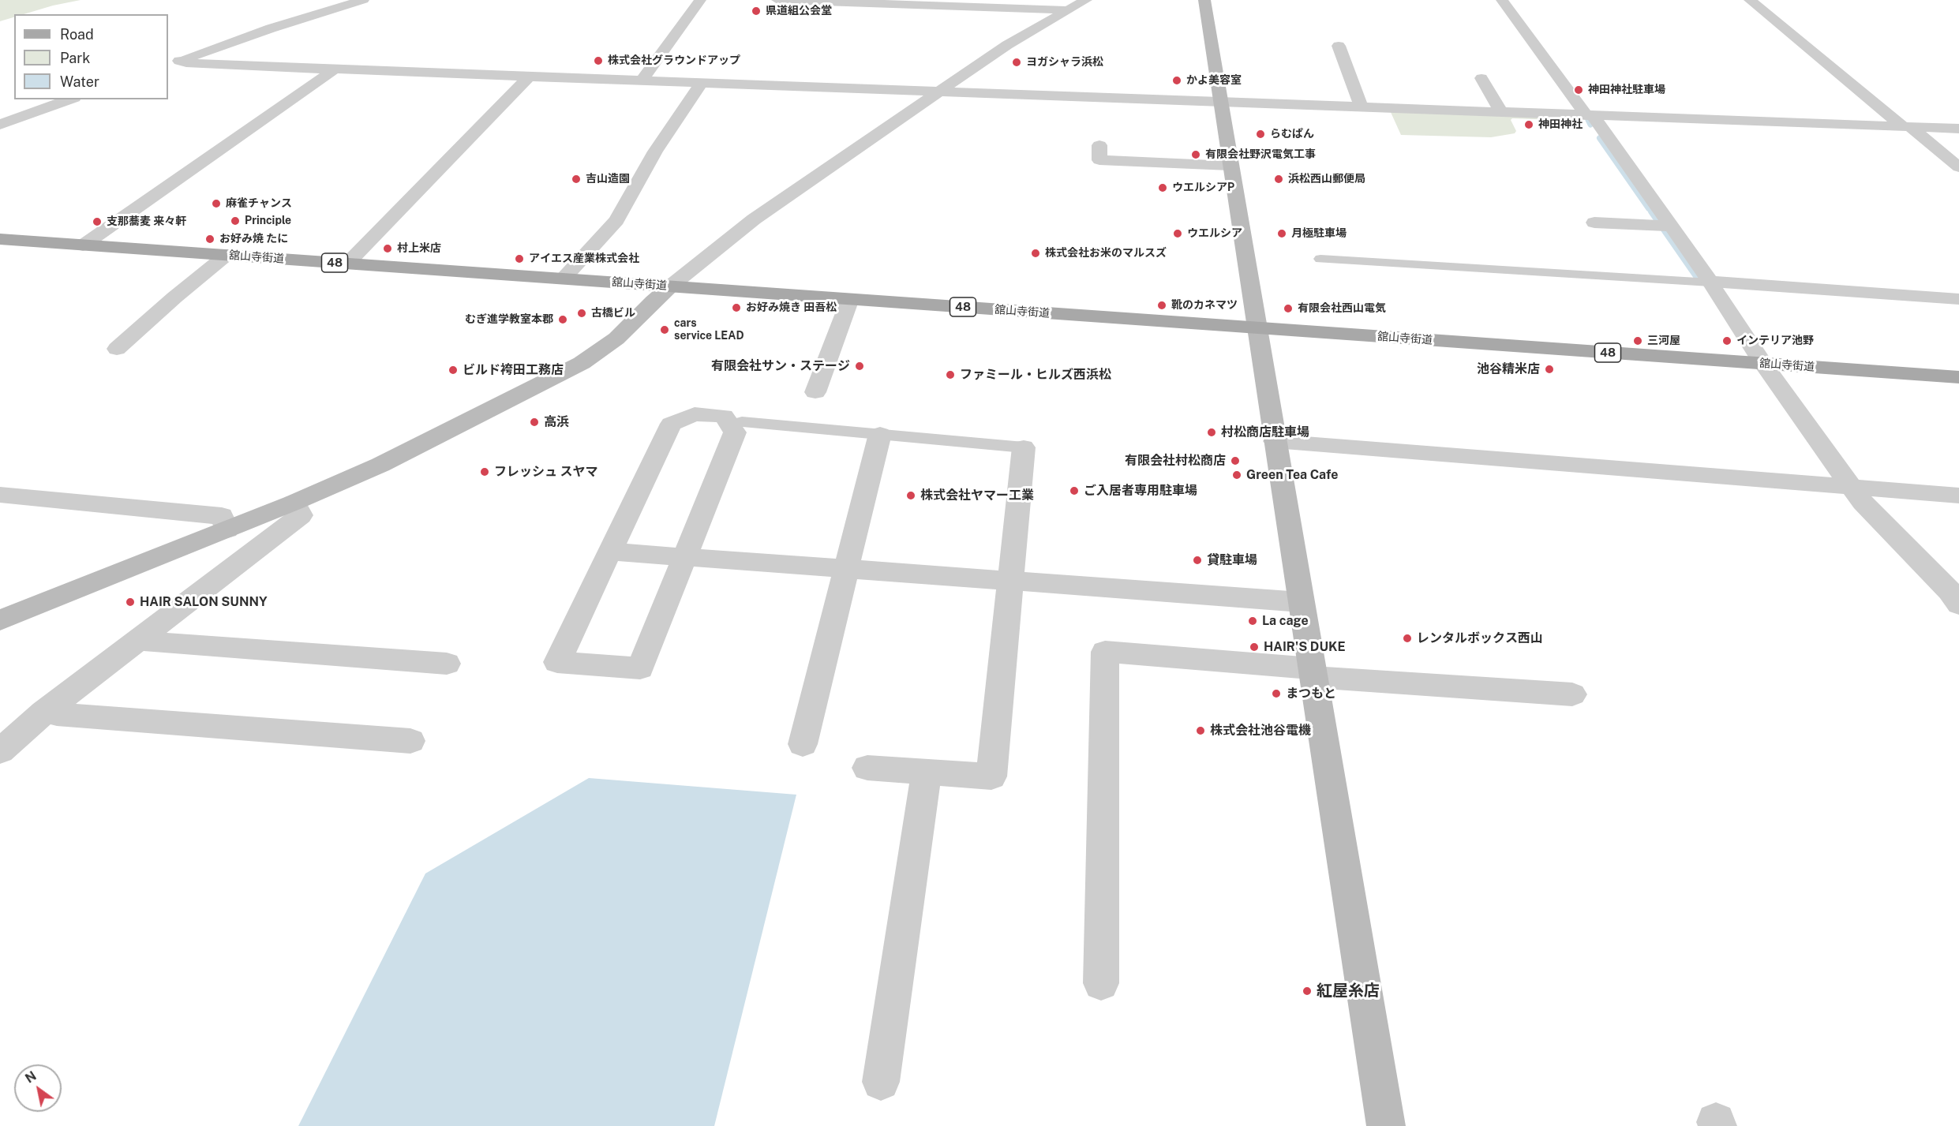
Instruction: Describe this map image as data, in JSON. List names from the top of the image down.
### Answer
{
  "streets": {
    "main road": ["舘山寺街道", "48"]
  },
  "places": [
    "県道組公会堂",
    "株式会社グラウンドアップ",
    "ヨガシャラ浜松",
    "かよ美容室",
    "神田神社駐車場",
    "神田神社",
    "らむぱん",
    "有限会社野沢電気工事",
    "吉山造園",
    "浜松西山郵便局",
    "ウエルシアP",
    "麻雀チャンス",
    "Principle",
    "支那蕎麦 来々軒",
    "ウエルシア",
    "月極駐車場",
    "お好み焼 たに",
    "村上米店",
    "株式会社お米のマルスズ",
    "アイエス産業株式会社",
    "靴のカネマツ",
    "お好み焼き 田吾松",
    "有限会社西山電気",
    "古橋ビル",
    "むぎ進学教室本郡",
    "cars service LEAD",
    "三河屋",
    "インテリア池野",
    "有限会社サン・ステージ",
    "池谷精米店",
    "ビルド袴田工務店",
    "ファミール・ヒルズ西浜松",
    "高浜",
    "村松商店駐車場",
    "有限会社村松商店",
    "フレッシュ スヤマ",
    "Green Tea Cafe",
    "ご入居者専用駐車場",
    "株式会社ヤマー工業",
    "貸駐車場",
    "HAIR SALON SUNNY",
    "La cage",
    "レンタルボックス西山",
    "HAIR'S DUKE",
    "まつもと",
    "株式会社池谷電機",
    "紅屋糸店"
  ],
  "legend": ["Road", "Park", "Water"],
  "north": "top left"
}
